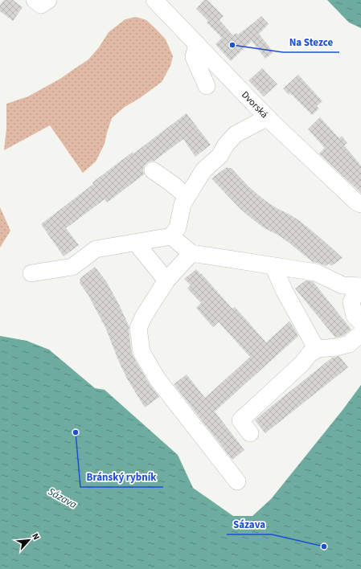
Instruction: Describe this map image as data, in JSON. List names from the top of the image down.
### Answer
{
  "streets": {
    "street": ["Dvorská"]
  },
  "water": ["Sázava"],
  "places": ["Na Stezce", "Bránský rybník", "Sázava"],
  "north": "top right"
}
